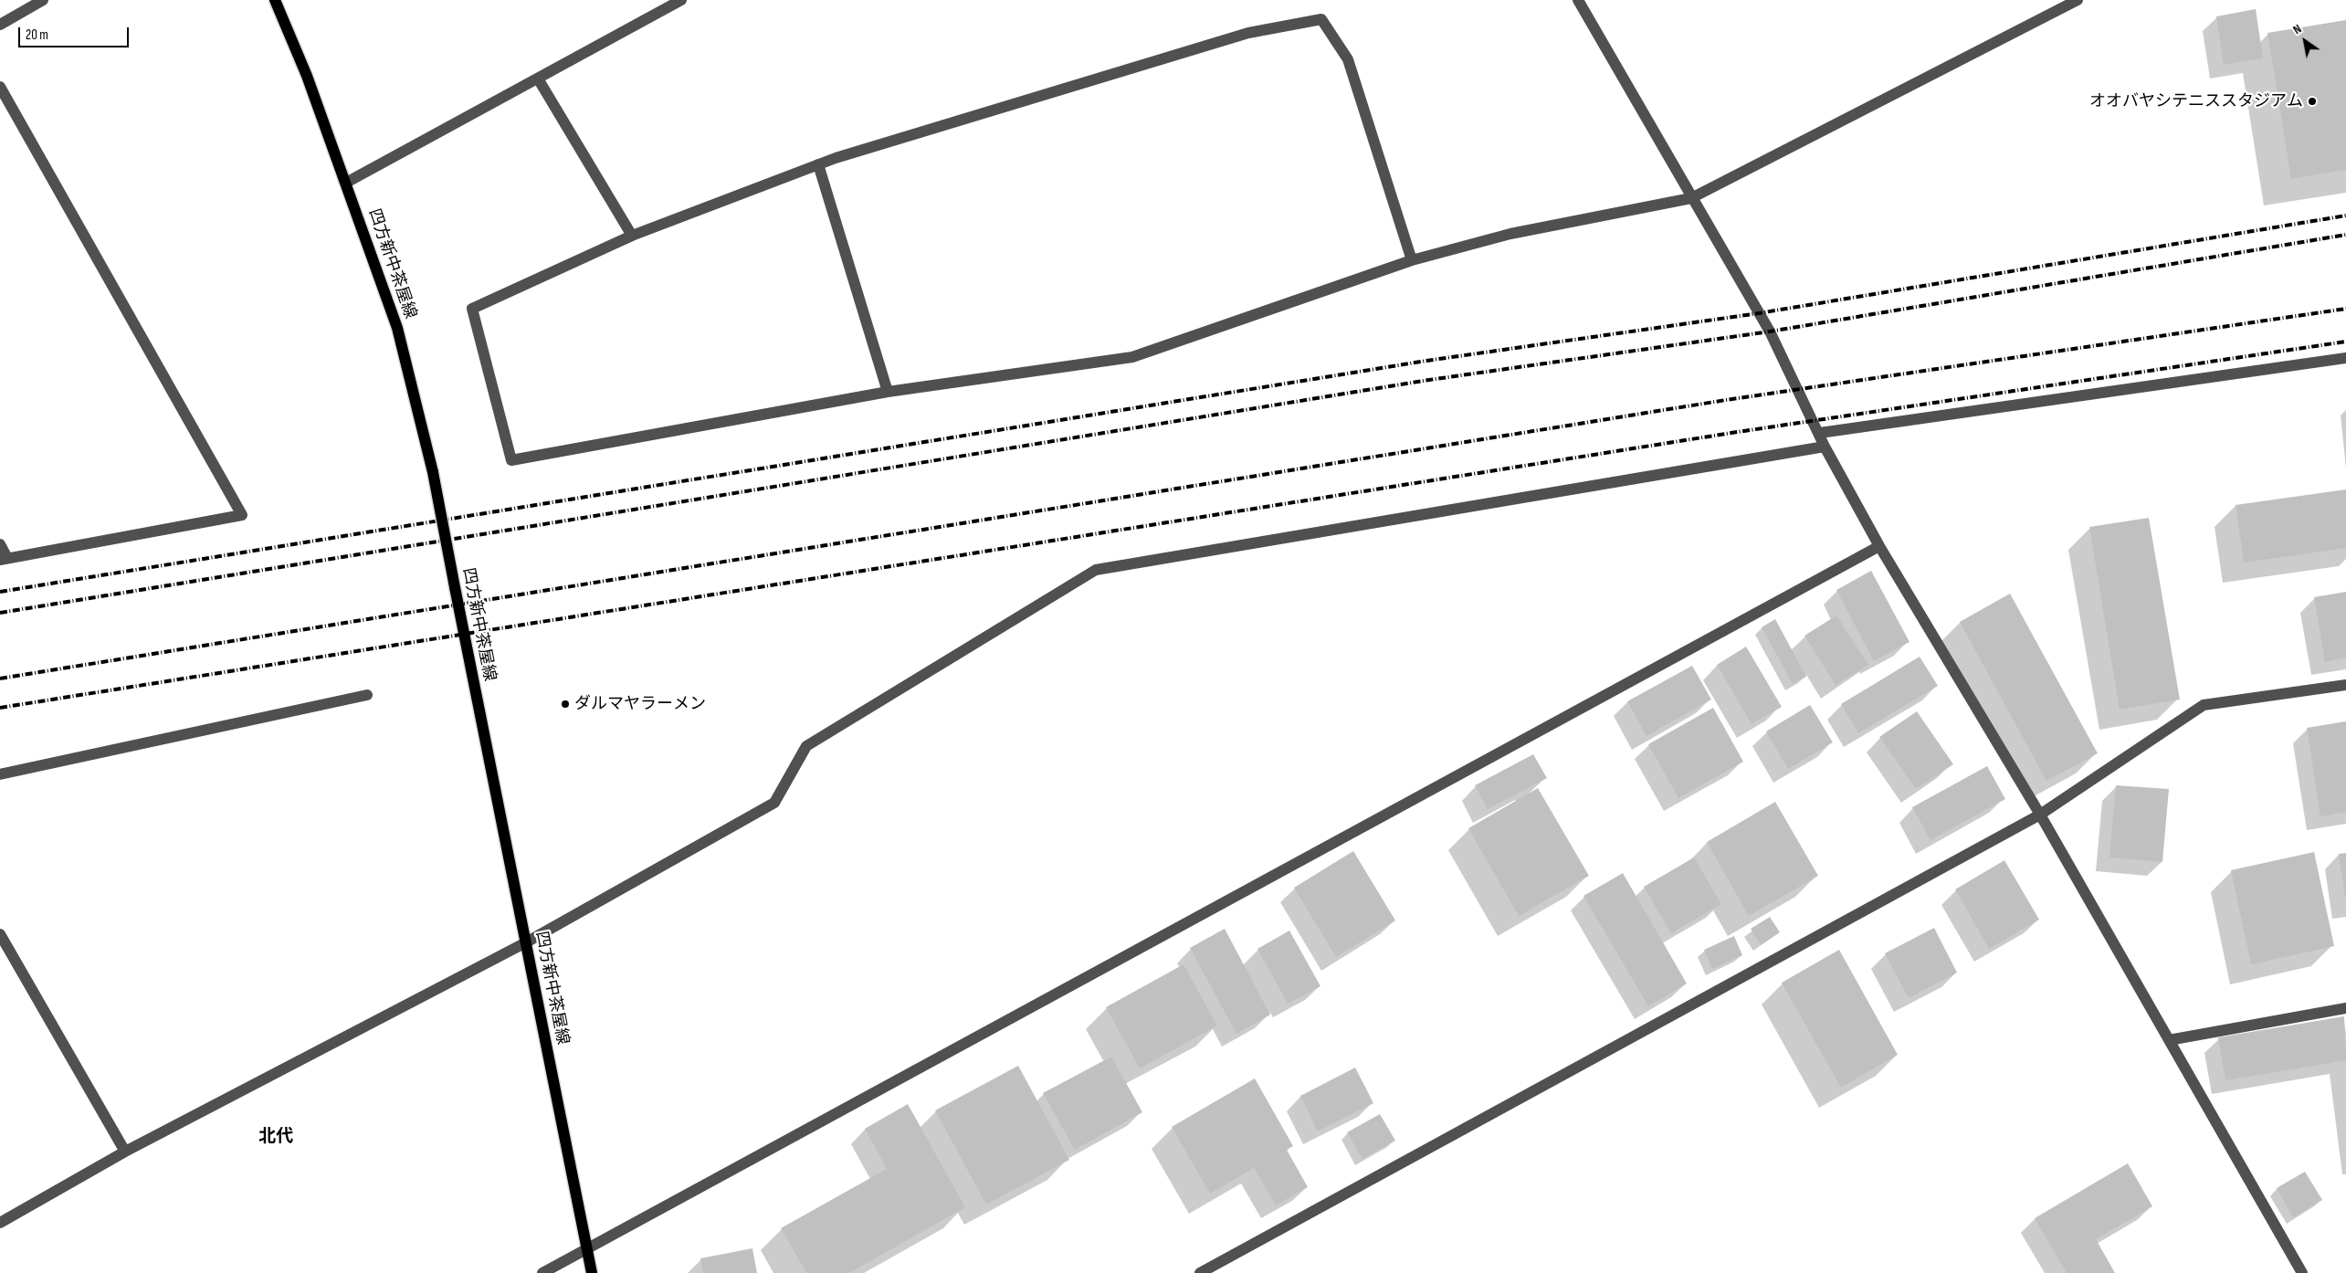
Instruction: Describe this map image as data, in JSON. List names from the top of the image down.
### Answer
{
  "streets": {
    "main road": ["四方新中茶屋線"]
  },
  "districts": ["北代"],
  "places": ["オオバヤシテニススタジアム", "ダルマヤラーメン"],
  "scale_bar": "20 m",
  "north": "top left"
}
